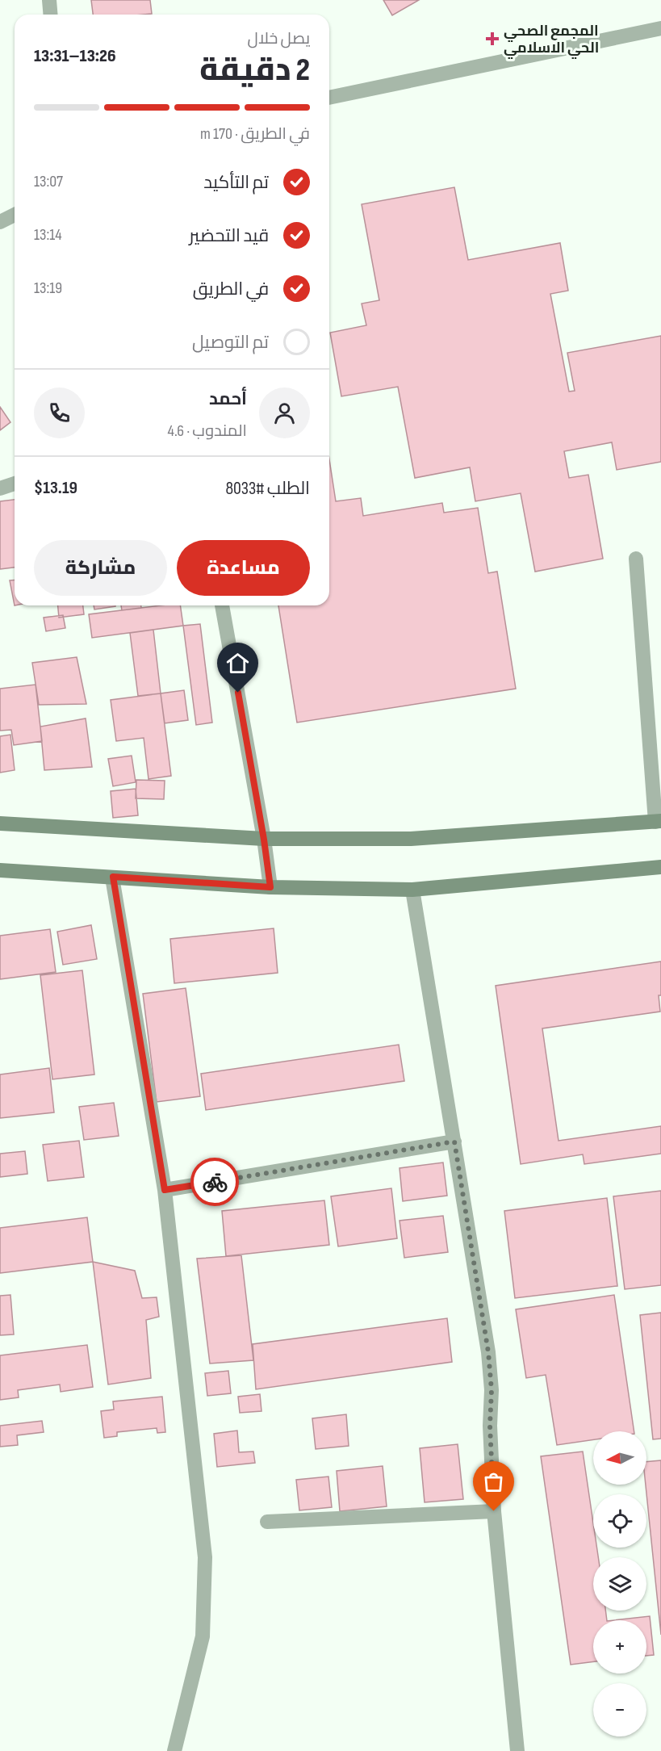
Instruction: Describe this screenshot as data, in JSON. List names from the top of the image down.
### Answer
{
  "places": {
    "health": ["المجمع الصحي الحي الاسلامي"]
  },
  "north": "left",
  "page": {
    "heading": ["2 دقيقة", "يصل خلال", "13:26–13:31"],
    "panel": [
      "أحمد",
      "المندوب · 4.6",
      "الطلب #8033",
      "$13.19"
    ],
    "bar": "في الطريق · 170 m",
    "list": [
      ["تم التأكيد", "13:07"],
      ["قيد التحضير", "13:14"],
      ["في الطريق", "13:19"],
      "تم التوصيل"
    ],
    "buttons": ["مساعدة", "مشاركة"],
    "map_buttons": ["+", "−"]
  }
}
